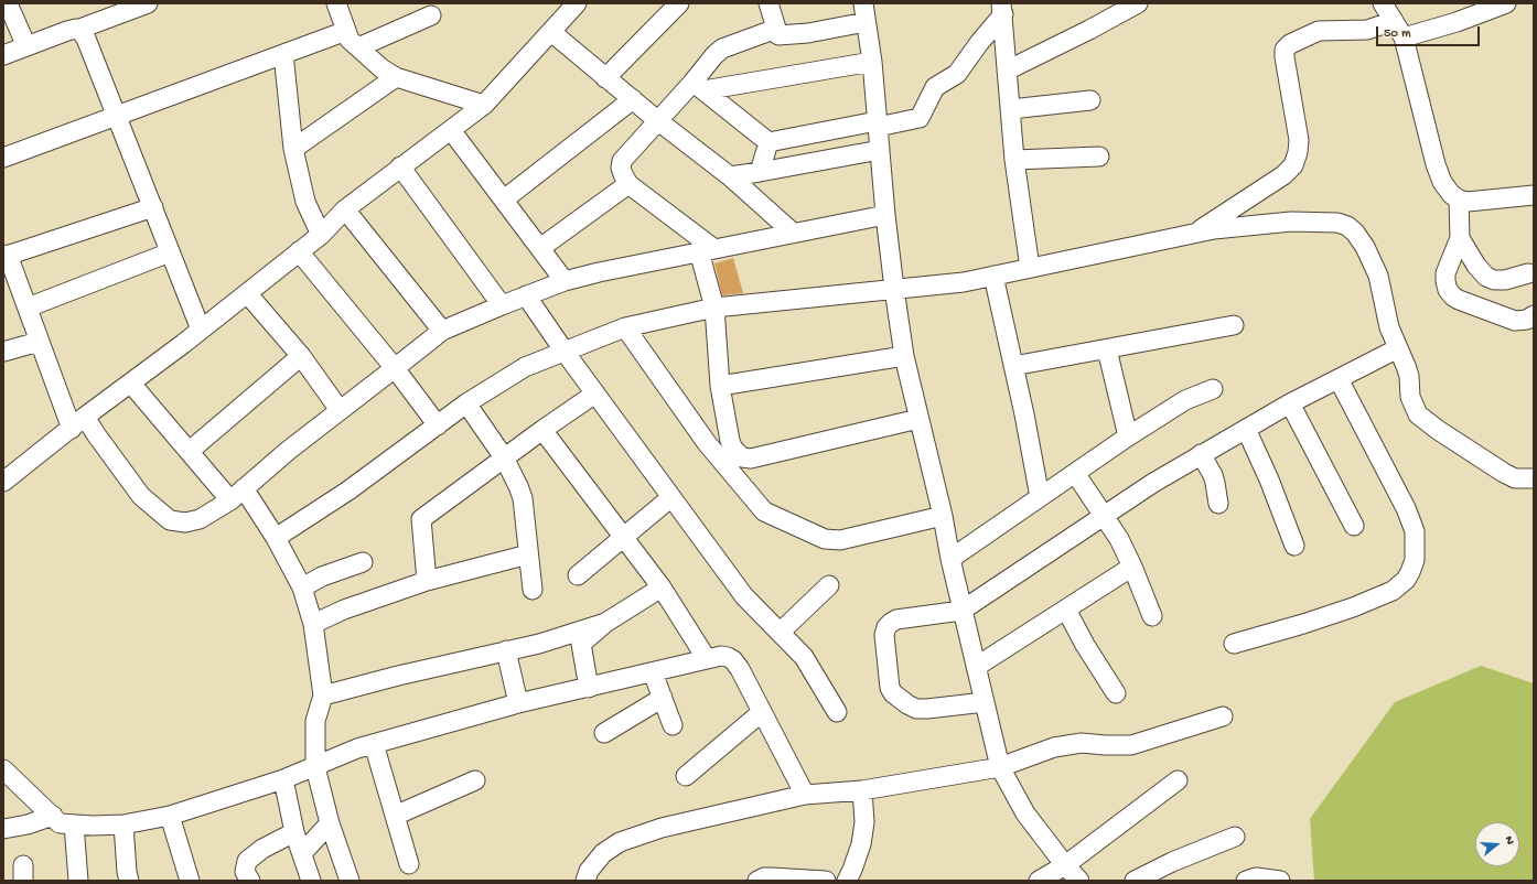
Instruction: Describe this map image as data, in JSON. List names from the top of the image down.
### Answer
{
  "scale_bar": "50 m",
  "north": "right"
}
